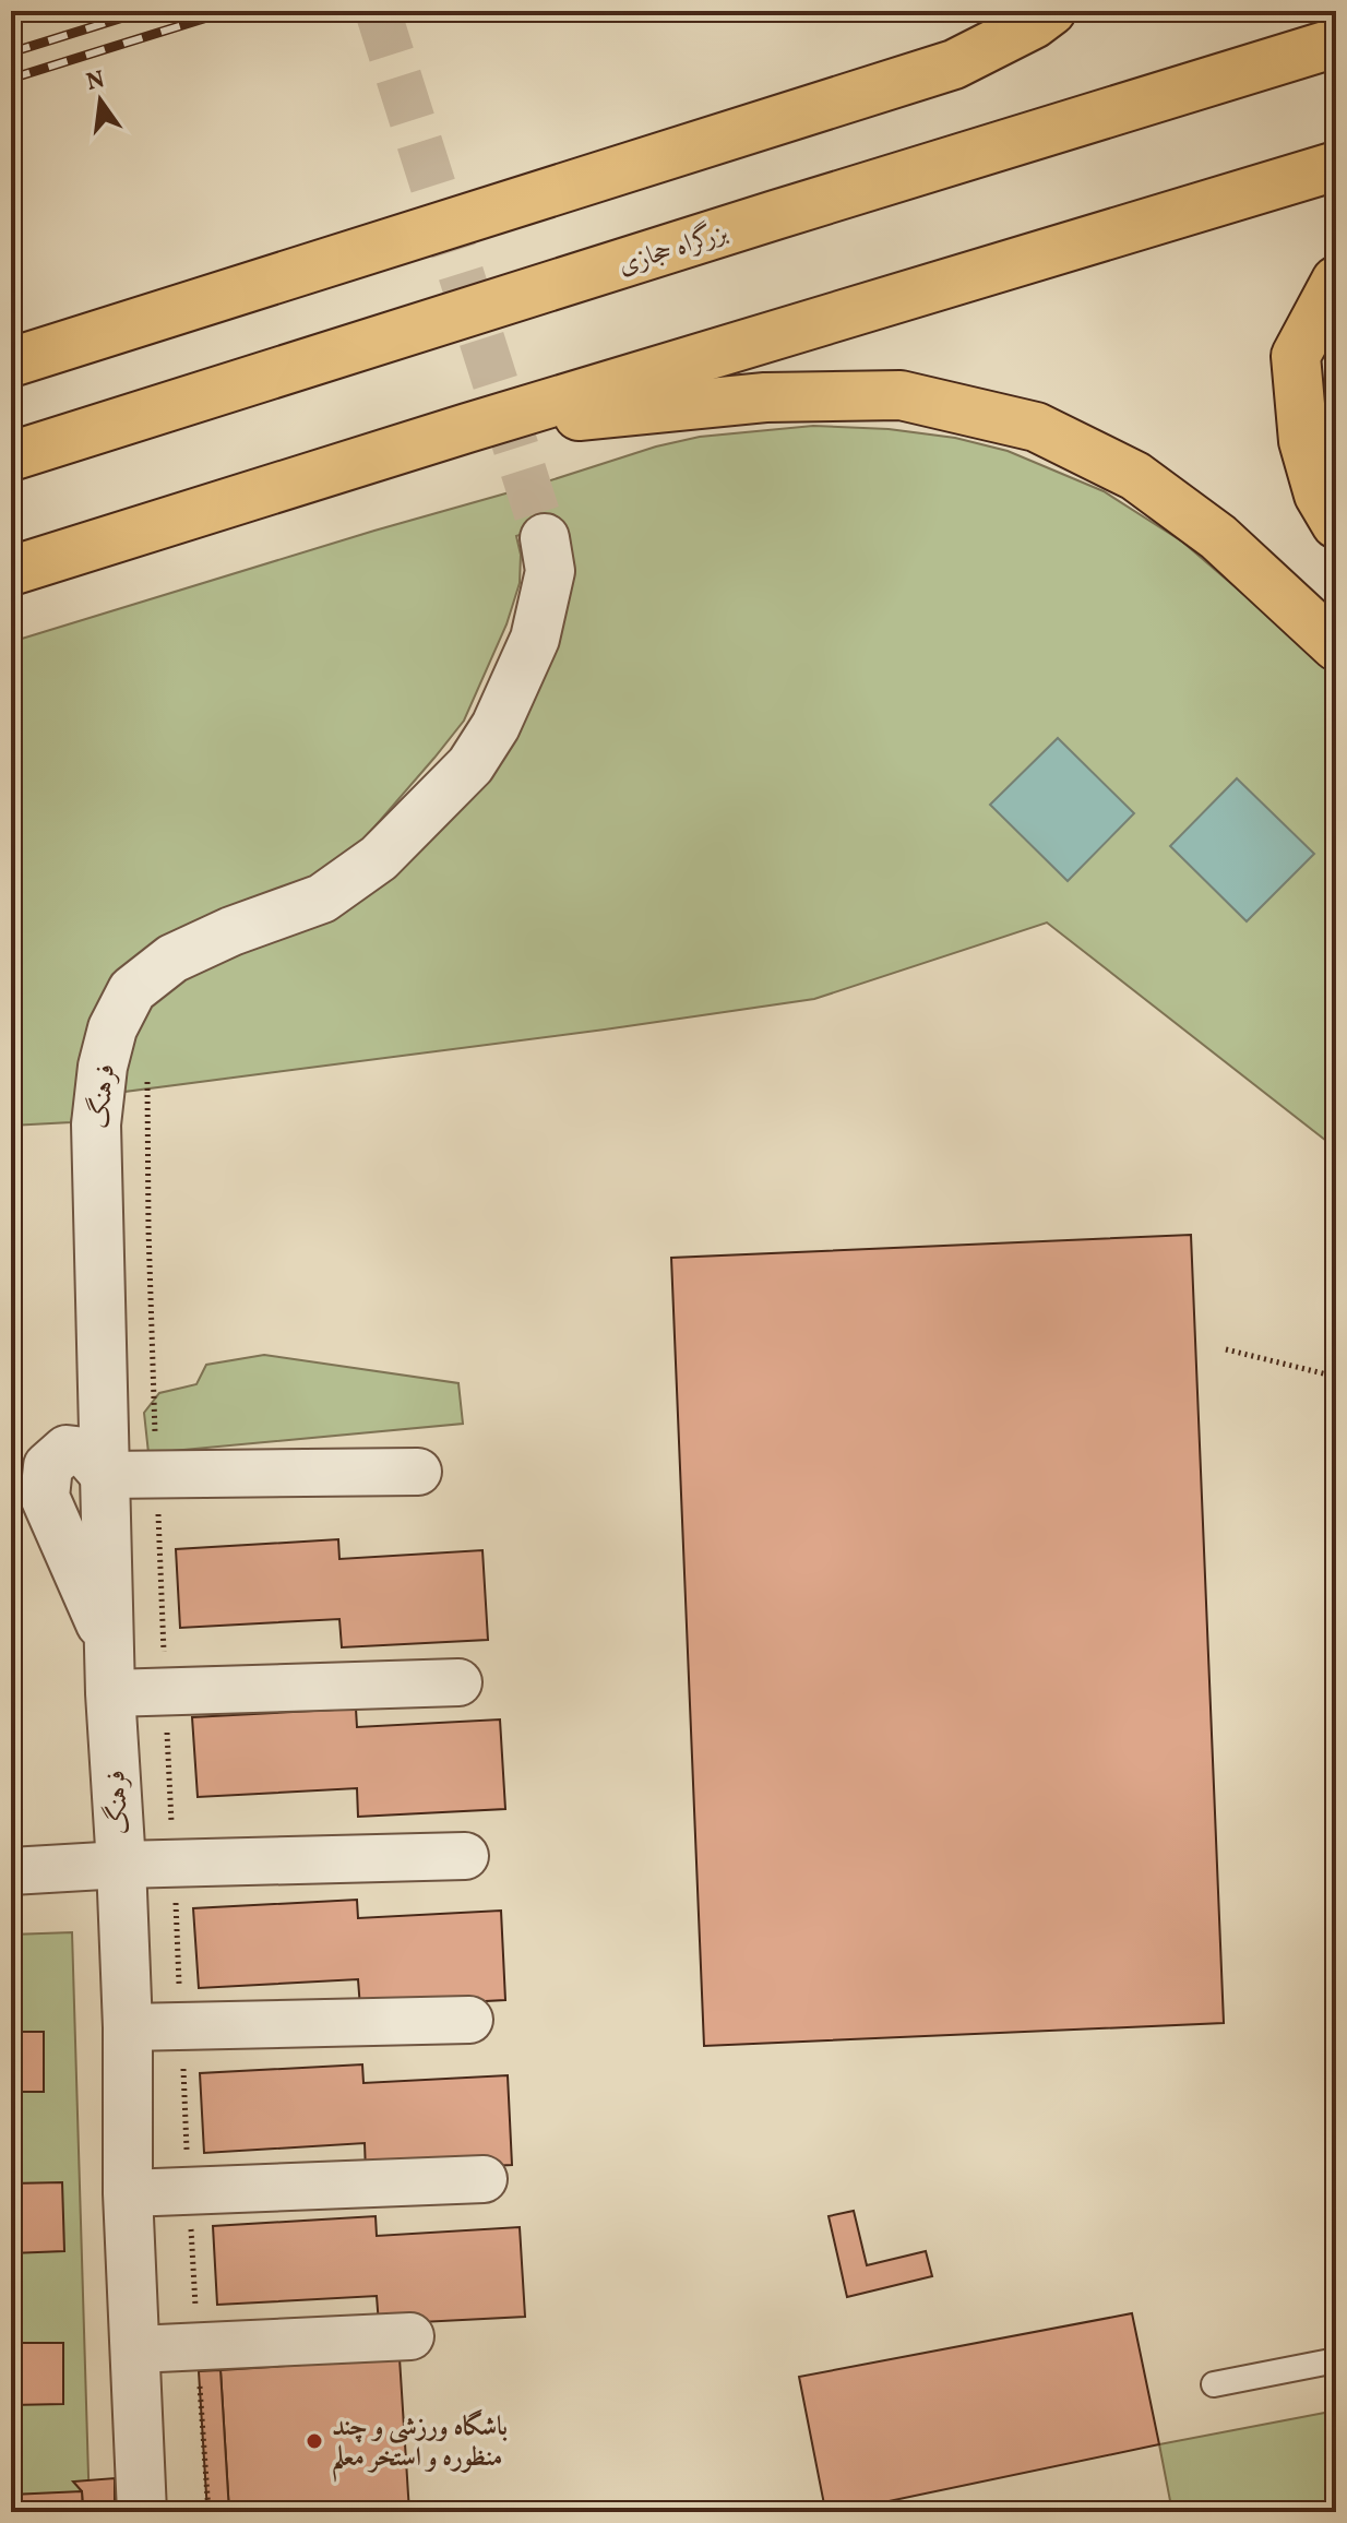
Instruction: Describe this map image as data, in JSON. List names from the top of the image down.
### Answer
{
  "streets": {
    "highway": ["بزرگراه حجازی"],
    "street": ["فرهنگ"]
  },
  "places": ["باشگاه ورزشی و چند منظوره و استخر معلم"],
  "north": "top"
}
